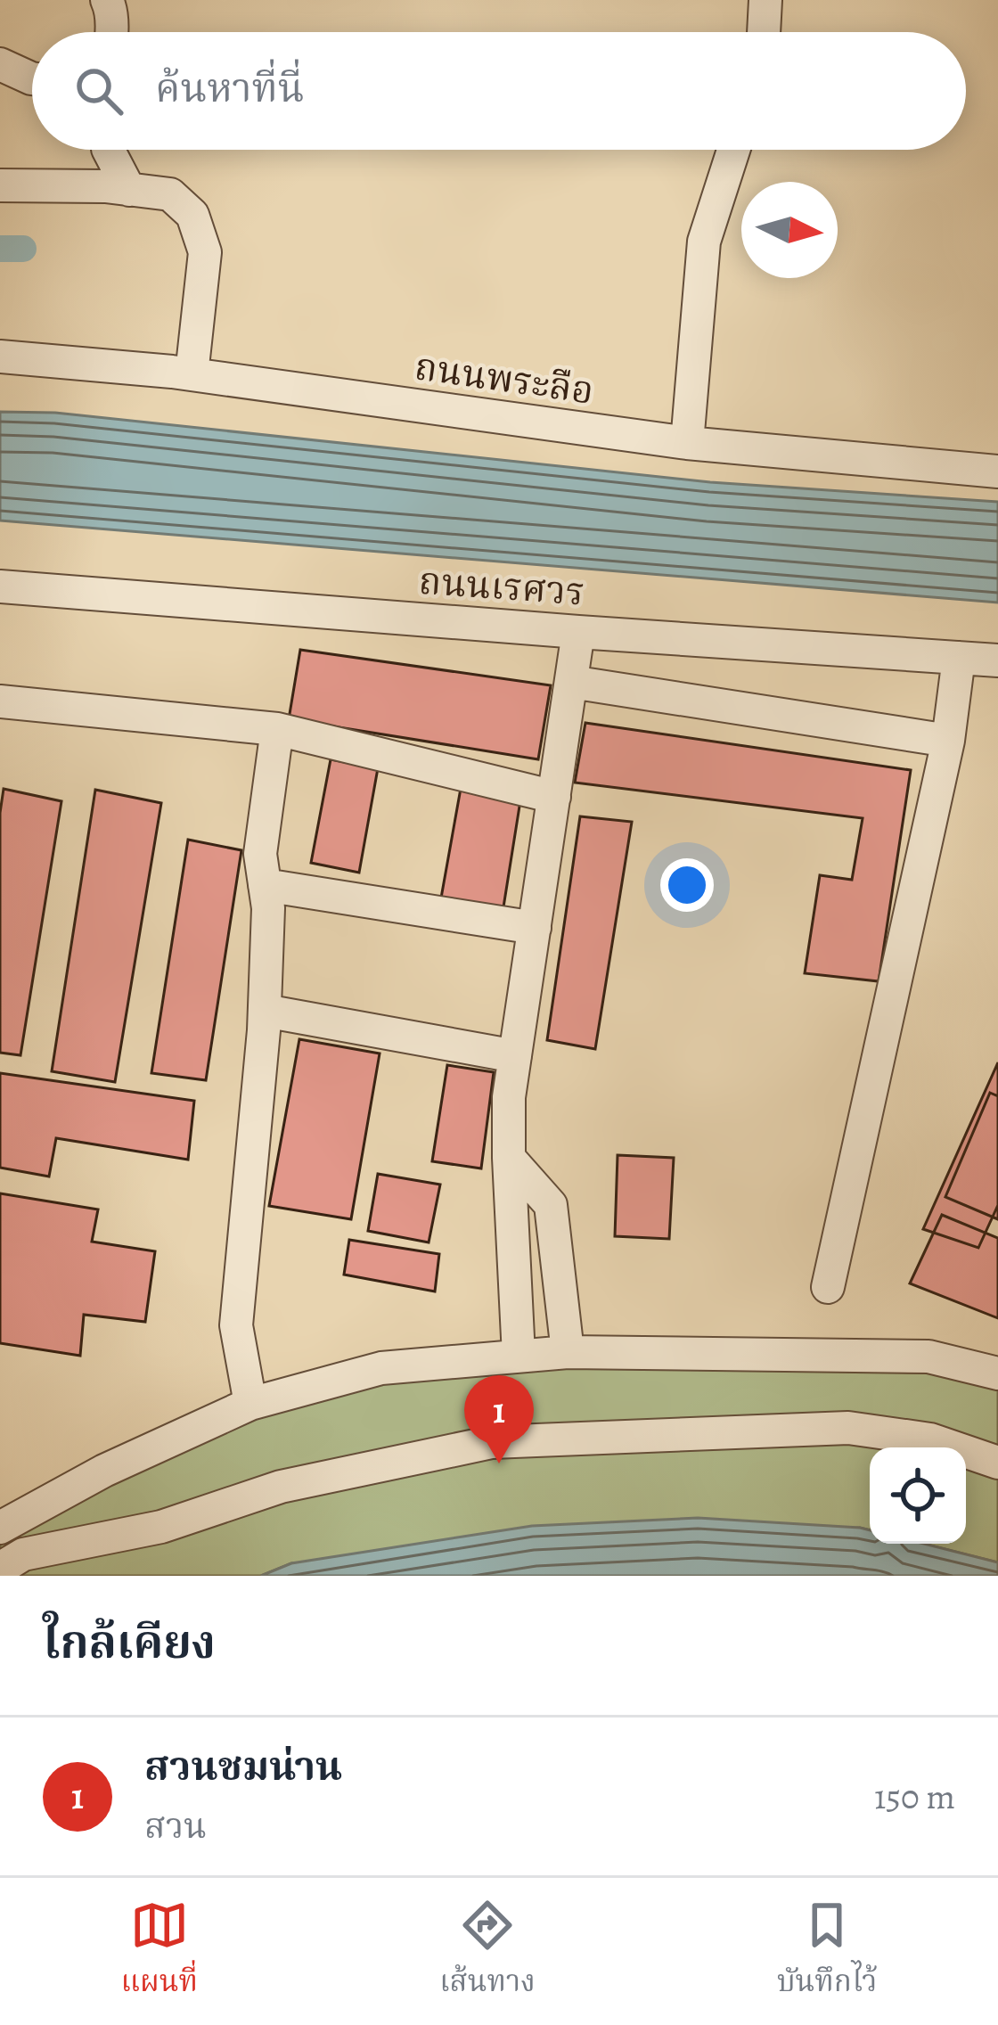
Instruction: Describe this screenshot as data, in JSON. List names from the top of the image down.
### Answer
{
  "streets": {
    "street": ["ถนนพระลือ", "ถนนเรศวร"]
  },
  "north": "right",
  "page": {
    "search": "ค้นหาที่นี่",
    "pins": "1",
    "heading": "ใกล้เคียง",
    "list": [
      {
        "mark": "1",
        "name": "สวนชมน่าน",
        "note": "สวน",
        "value": "150 m"
      }
    ],
    "nav": ["แผนที่", "เส้นทาง", "บันทึกไว้"]
  }
}
